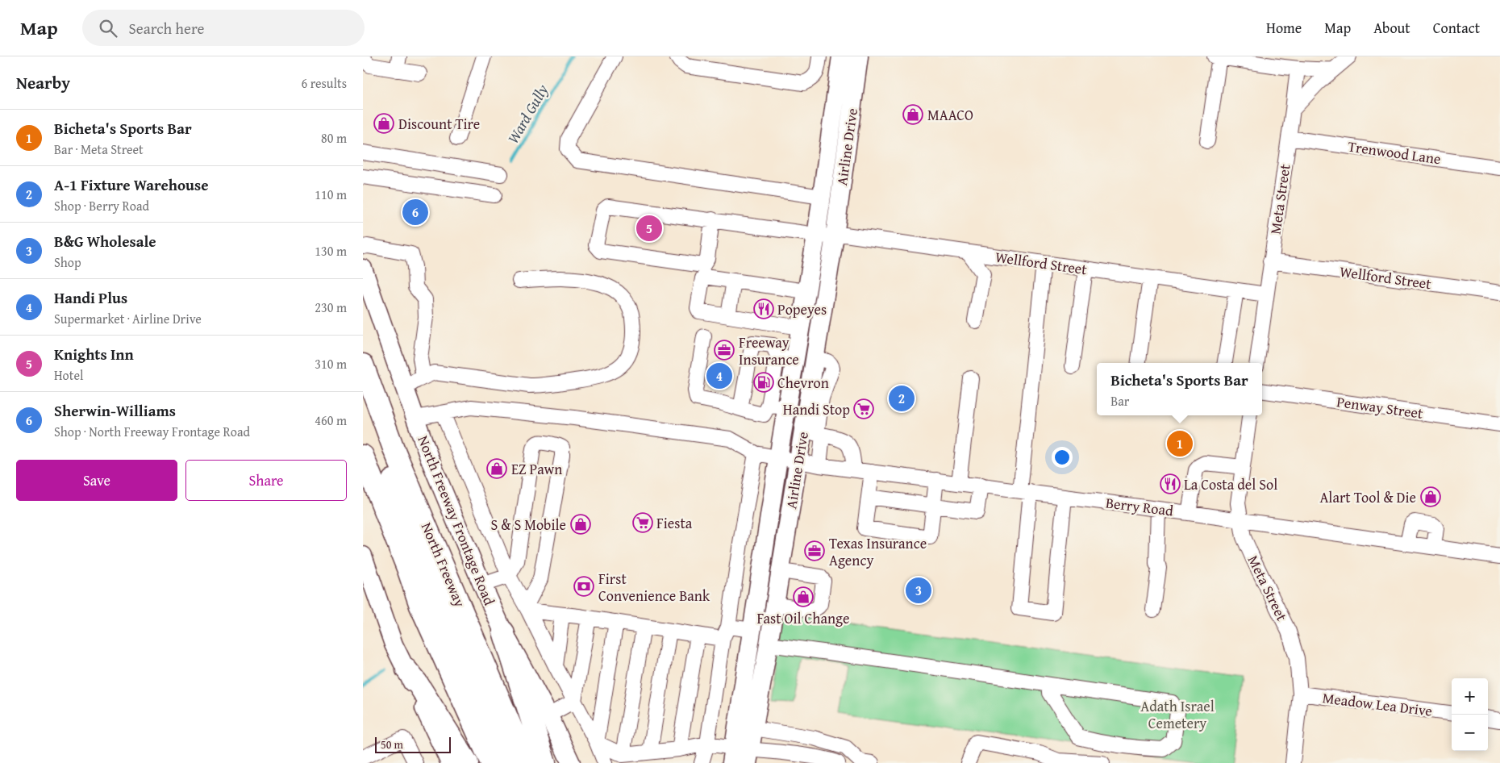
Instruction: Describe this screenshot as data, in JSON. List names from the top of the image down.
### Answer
{
  "streets": {
    "highway": ["North Freeway"],
    "main road": ["Airline Drive", "North Freeway Frontage Road"],
    "street": [
      "Trenwood Lane",
      "Meta Street",
      "Wellford Street",
      "Penway Street",
      "Berry Road",
      "Meadow Lea Drive"
    ]
  },
  "crossings": [
    ["Airline Drive", "Wellford Street"],
    ["Airline Drive", "Berry Road"],
    ["Trenwood Lane", "Meta Street"],
    ["Meta Street", "Wellford Street"],
    ["Meta Street", "Berry Road"],
    ["Meta Street", "Meadow Lea Drive"],
    ["Berry Road", "North Freeway Frontage Road"]
  ],
  "water": ["Ward Gully"],
  "parks": ["Adath Israel Cemetery"],
  "places": {
    "shop": [
      "MAACO",
      "Discount Tire",
      "EZ Pawn",
      "Alart Tool & Die",
      "S & S Mobile",
      "Fast Oil Change"
    ],
    "restaurant": ["Popeyes", "La Costa del Sol"],
    "office": ["Freeway Insurance", "Texas Insurance Agency"],
    "fuel station": ["Chevron"],
    "supermarket": ["Handi Stop", "Fiesta"],
    "bank": ["First Convenience Bank"]
  },
  "scale_bar": "50 m",
  "page": {
    "header": "Map",
    "search": "Search here",
    "nav": [
      "Home",
      "Map",
      "About",
      "Contact"
    ],
    "heading": ["Nearby", "6 results"],
    "list": [
      {
        "mark": "1",
        "name": "Bicheta's Sports Bar",
        "note": "Bar · Meta Street",
        "value": "80 m"
      },
      {
        "mark": "2",
        "name": "A-1 Fixture Warehouse",
        "note": "Shop · Berry Road",
        "value": "110 m"
      },
      {
        "mark": "3",
        "name": "B&G Wholesale",
        "note": "Shop",
        "value": "130 m"
      },
      {
        "mark": "4",
        "name": "Handi Plus",
        "note": "Supermarket · Airline Drive",
        "value": "230 m"
      },
      {
        "mark": "5",
        "name": "Knights Inn",
        "note": "Hotel",
        "value": "310 m"
      },
      {
        "mark": "6",
        "name": "Sherwin-Williams",
        "note": "Shop · North Freeway Frontage Road",
        "value": "460 m"
      }
    ],
    "pins": [
      "6",
      "5",
      "4",
      "2",
      "1",
      "3"
    ],
    "popup": ["Bicheta's Sports Bar", "Bar"],
    "buttons": ["Save", "Share"],
    "map_buttons": ["+", "−"],
    "scale": "50 m"
  }
}
